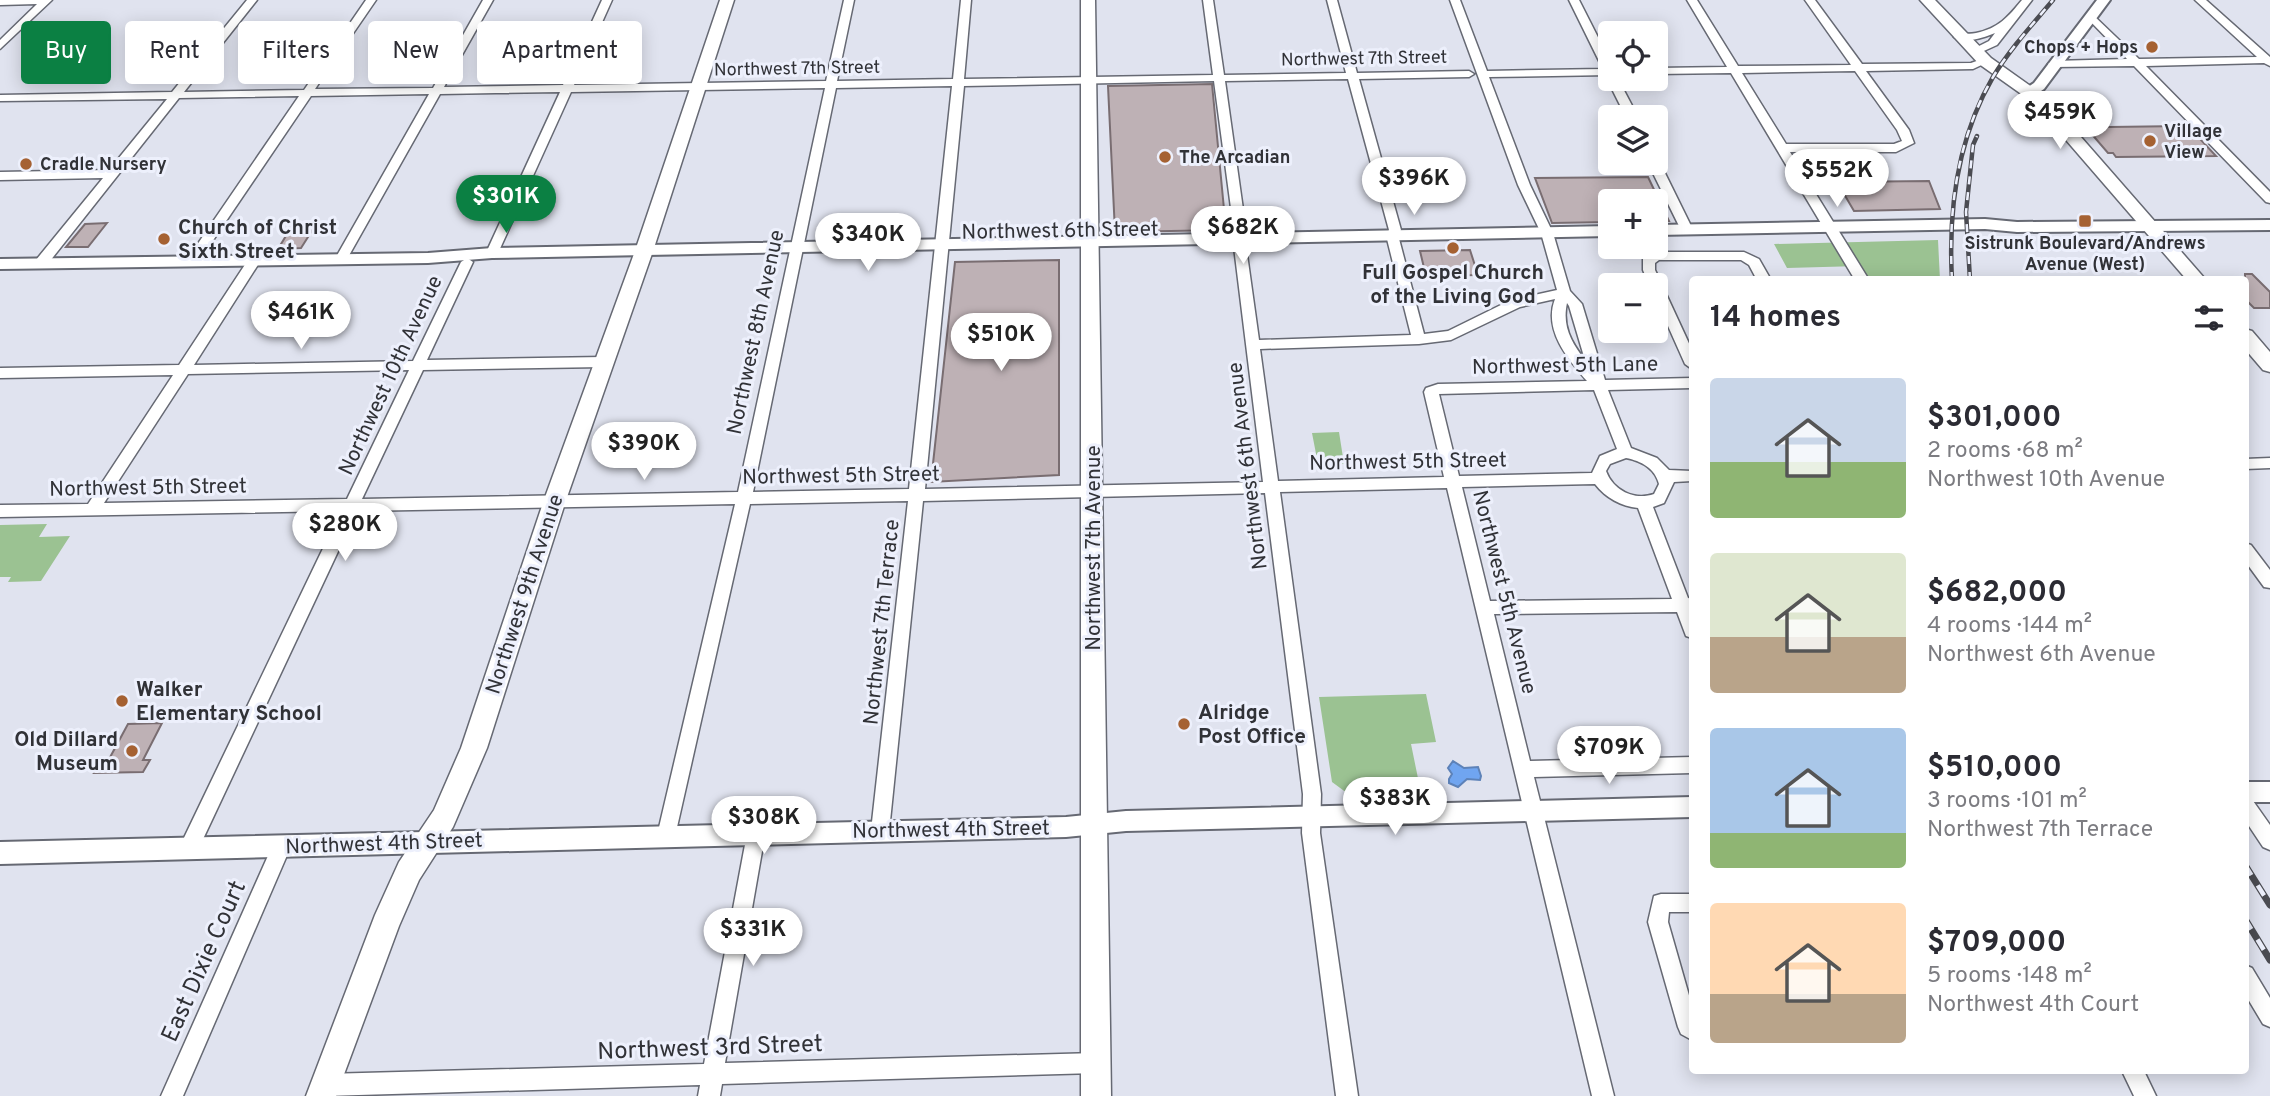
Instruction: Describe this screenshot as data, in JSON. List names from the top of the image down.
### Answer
{
  "streets": {
    "main road": ["Northwest 7th Avenue", "Northwest 9th Avenue"],
    "street": [
      "Northwest 7th Street",
      "Northwest 6th Street",
      "Northwest 8th Avenue",
      "Northwest 5th Lane",
      "Northwest 10th Avenue",
      "Northwest 5th Street",
      "Northwest 6th Avenue",
      "Northwest 5th Avenue",
      "Northwest 7th Terrace",
      "Northwest 4th Street",
      "East Dixie Court",
      "Northwest 3rd Street"
    ]
  },
  "crossings": [
    ["Northwest 7th Street", "Northwest 8th Avenue"],
    ["Northwest 7th Street", "Northwest 6th Avenue"],
    ["Northwest 7th Street", "Northwest 7th Avenue"],
    ["Northwest 7th Street", "Northwest 9th Avenue"],
    ["Northwest 7th Street", "Northwest 7th Terrace"],
    ["Northwest 6th Street", "Northwest 8th Avenue"],
    ["Northwest 6th Street", "Northwest 10th Avenue"],
    ["Northwest 6th Street", "Northwest 6th Avenue"],
    ["Northwest 6th Street", "Northwest 7th Avenue"],
    ["Northwest 6th Street", "Northwest 9th Avenue"],
    ["Northwest 6th Street", "Northwest 7th Terrace"],
    ["Northwest 8th Avenue", "Northwest 5th Street"],
    ["Northwest 8th Avenue", "Northwest 4th Street"],
    ["Northwest 5th Lane", "Northwest 5th Avenue"],
    ["Northwest 10th Avenue", "Northwest 5th Street"],
    ["Northwest 10th Avenue", "Northwest 4th Street"],
    ["Northwest 5th Street", "Northwest 6th Avenue"],
    ["Northwest 5th Street", "Northwest 7th Avenue"],
    ["Northwest 5th Street", "Northwest 5th Avenue"],
    ["Northwest 5th Street", "Northwest 9th Avenue"],
    ["Northwest 5th Street", "Northwest 7th Terrace"],
    ["Northwest 6th Avenue", "Northwest 4th Street"],
    ["Northwest 7th Avenue", "Northwest 4th Street"],
    ["Northwest 7th Avenue", "Northwest 3rd Street"],
    ["Northwest 5th Avenue", "Northwest 4th Street"],
    ["Northwest 9th Avenue", "Northwest 4th Street"],
    ["Northwest 9th Avenue", "Northwest 3rd Street"],
    ["Northwest 7th Terrace", "Northwest 4th Street"],
    ["Northwest 4th Street", "East Dixie Court"]
  ],
  "places": {
    "other": [
      "Chops + Hops",
      "Village View",
      "The Arcadian",
      "Cradle Nursery",
      "Church of Christ Sixth Street",
      "Full Gospel Church of the Living God",
      "Walker Elementary School",
      "Alridge Post Office",
      "Old Dillard Museum"
    ],
    "transit": ["Sistrunk Boulevard/Andrews Avenue (West)"]
  },
  "page": {
    "map_buttons": ["+", "−"],
    "chip": [
      "Buy",
      "Rent",
      "Filters",
      "New",
      "Apartment"
    ],
    "price": [
      "$459K",
      "$552K",
      "$396K",
      "$301K",
      "$682K",
      "$340K",
      "$461K",
      "$510K",
      "$390K",
      "$280K",
      "$709K",
      "$383K",
      "$308K",
      "$331K"
    ],
    "heading": "14 homes",
    "list": [
      {
        "name": "$301,000",
        "note": "2 rooms · 68 m² · Northwest 10th Avenue"
      },
      {
        "name": "$682,000",
        "note": "4 rooms · 144 m² · Northwest 6th Avenue"
      },
      {
        "name": "$510,000",
        "note": "3 rooms · 101 m² · Northwest 7th Terrace"
      },
      {
        "name": "$709,000",
        "note": "5 rooms · 148 m² · Northwest 4th Court"
      }
    ]
  }
}
